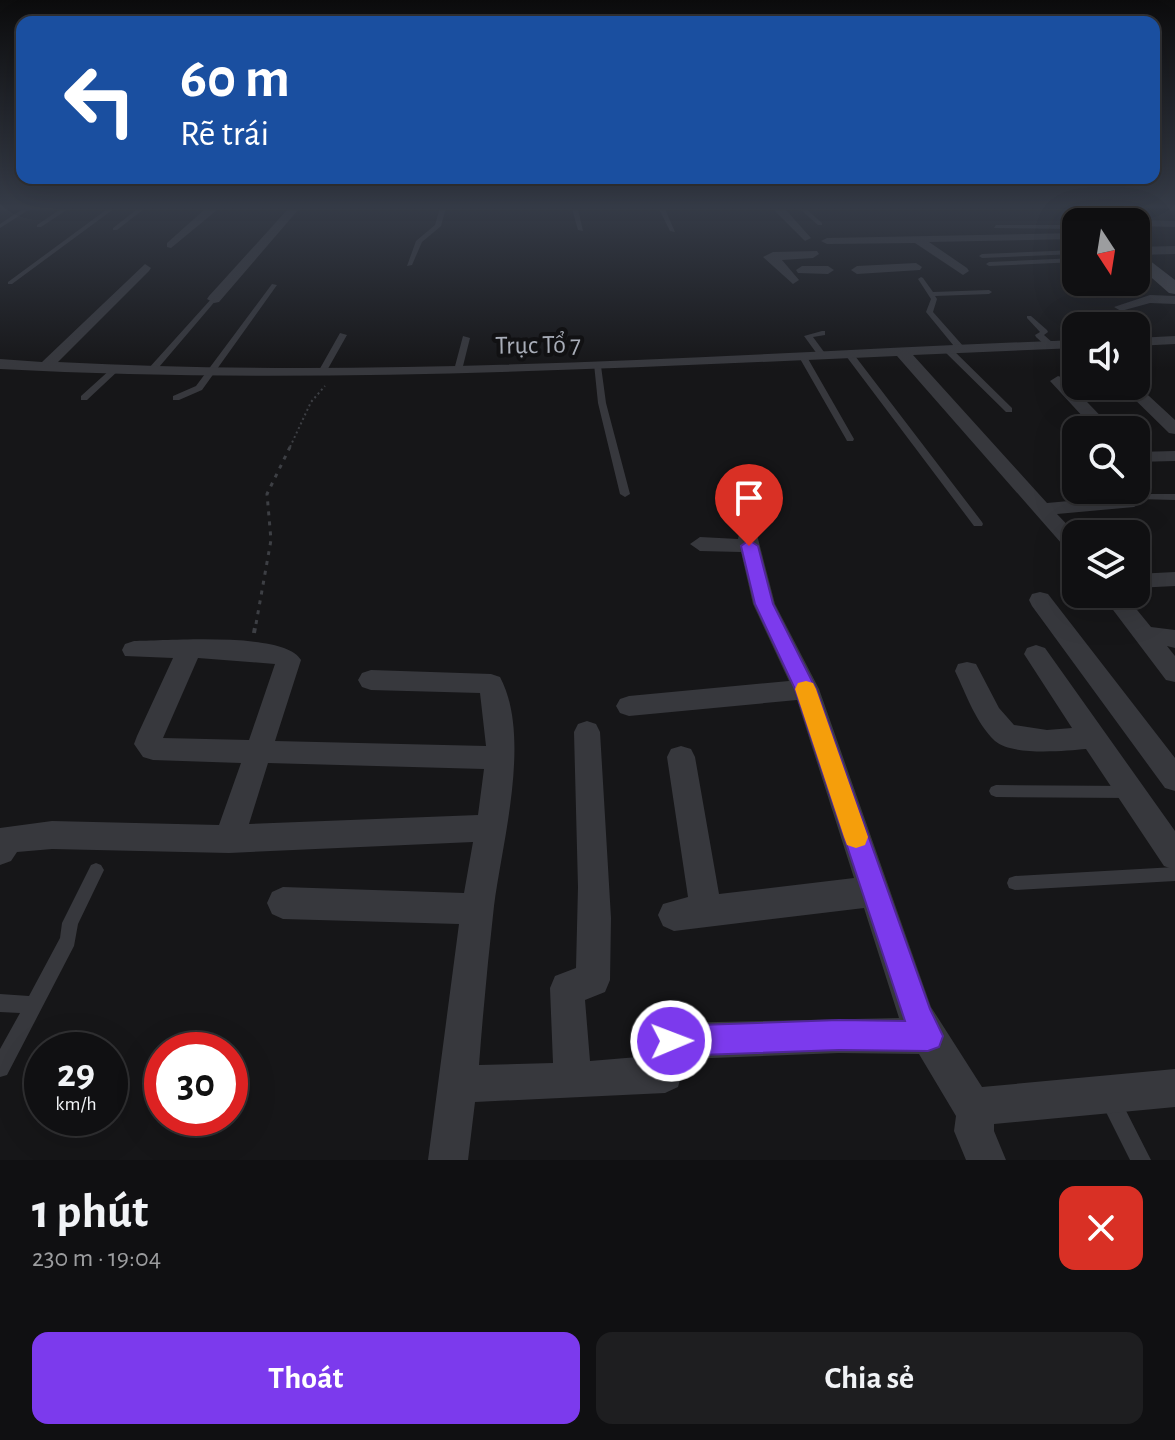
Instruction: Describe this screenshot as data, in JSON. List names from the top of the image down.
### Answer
{
  "streets": {
    "street": ["Trục Tổ 7"]
  },
  "north": "bottom",
  "page": {
    "turn": ["60 m", "Rẽ trái"],
    "speed": "29 km/h",
    "limit": "30",
    "heading": ["1 phút", "230 m · 19:04"],
    "buttons": ["Thoát", "Chia sẻ"]
  }
}
